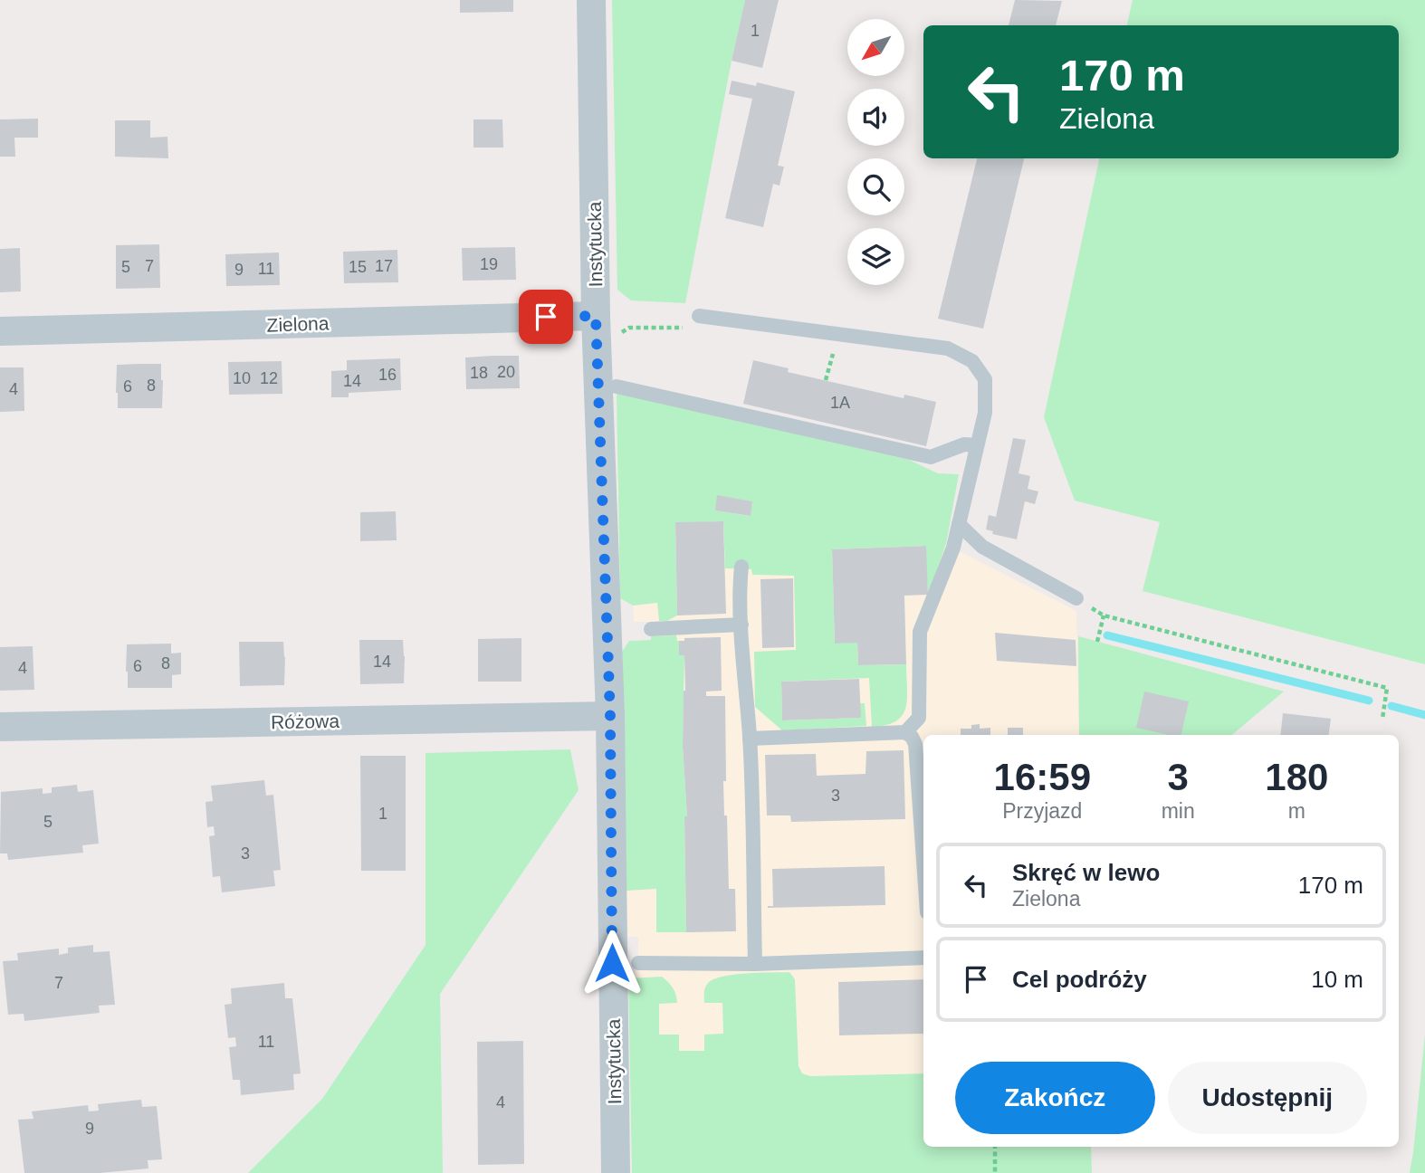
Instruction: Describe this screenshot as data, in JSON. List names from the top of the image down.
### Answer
{
  "streets": {
    "street": ["Instytucka", "Zielona", "Różowa"]
  },
  "crossings": [
    ["Instytucka", "Zielona"],
    ["Instytucka", "Różowa"]
  ],
  "house_numbers": [
    "1",
    "19",
    "7",
    "17",
    "5",
    "15",
    "11",
    "9",
    "20",
    "18",
    "16",
    "10",
    "12",
    "14",
    "8",
    "6",
    "4",
    "1A",
    "14",
    "8",
    "6",
    "4",
    "3",
    "1",
    "5",
    "3",
    "7",
    "11",
    "4",
    "9"
  ],
  "north": "bottom left",
  "page": {
    "turn": ["170 m", "Zielona"],
    "eta": [
      "16:59",
      "Przyjazd",
      "3",
      "min",
      "180",
      "m"
    ],
    "list": [
      {
        "name": "Skręć w lewo",
        "note": "Zielona",
        "value": "170 m"
      },
      {
        "name": "Cel podróży",
        "value": "10 m"
      }
    ],
    "buttons": ["Zakończ", "Udostępnij"]
  }
}
